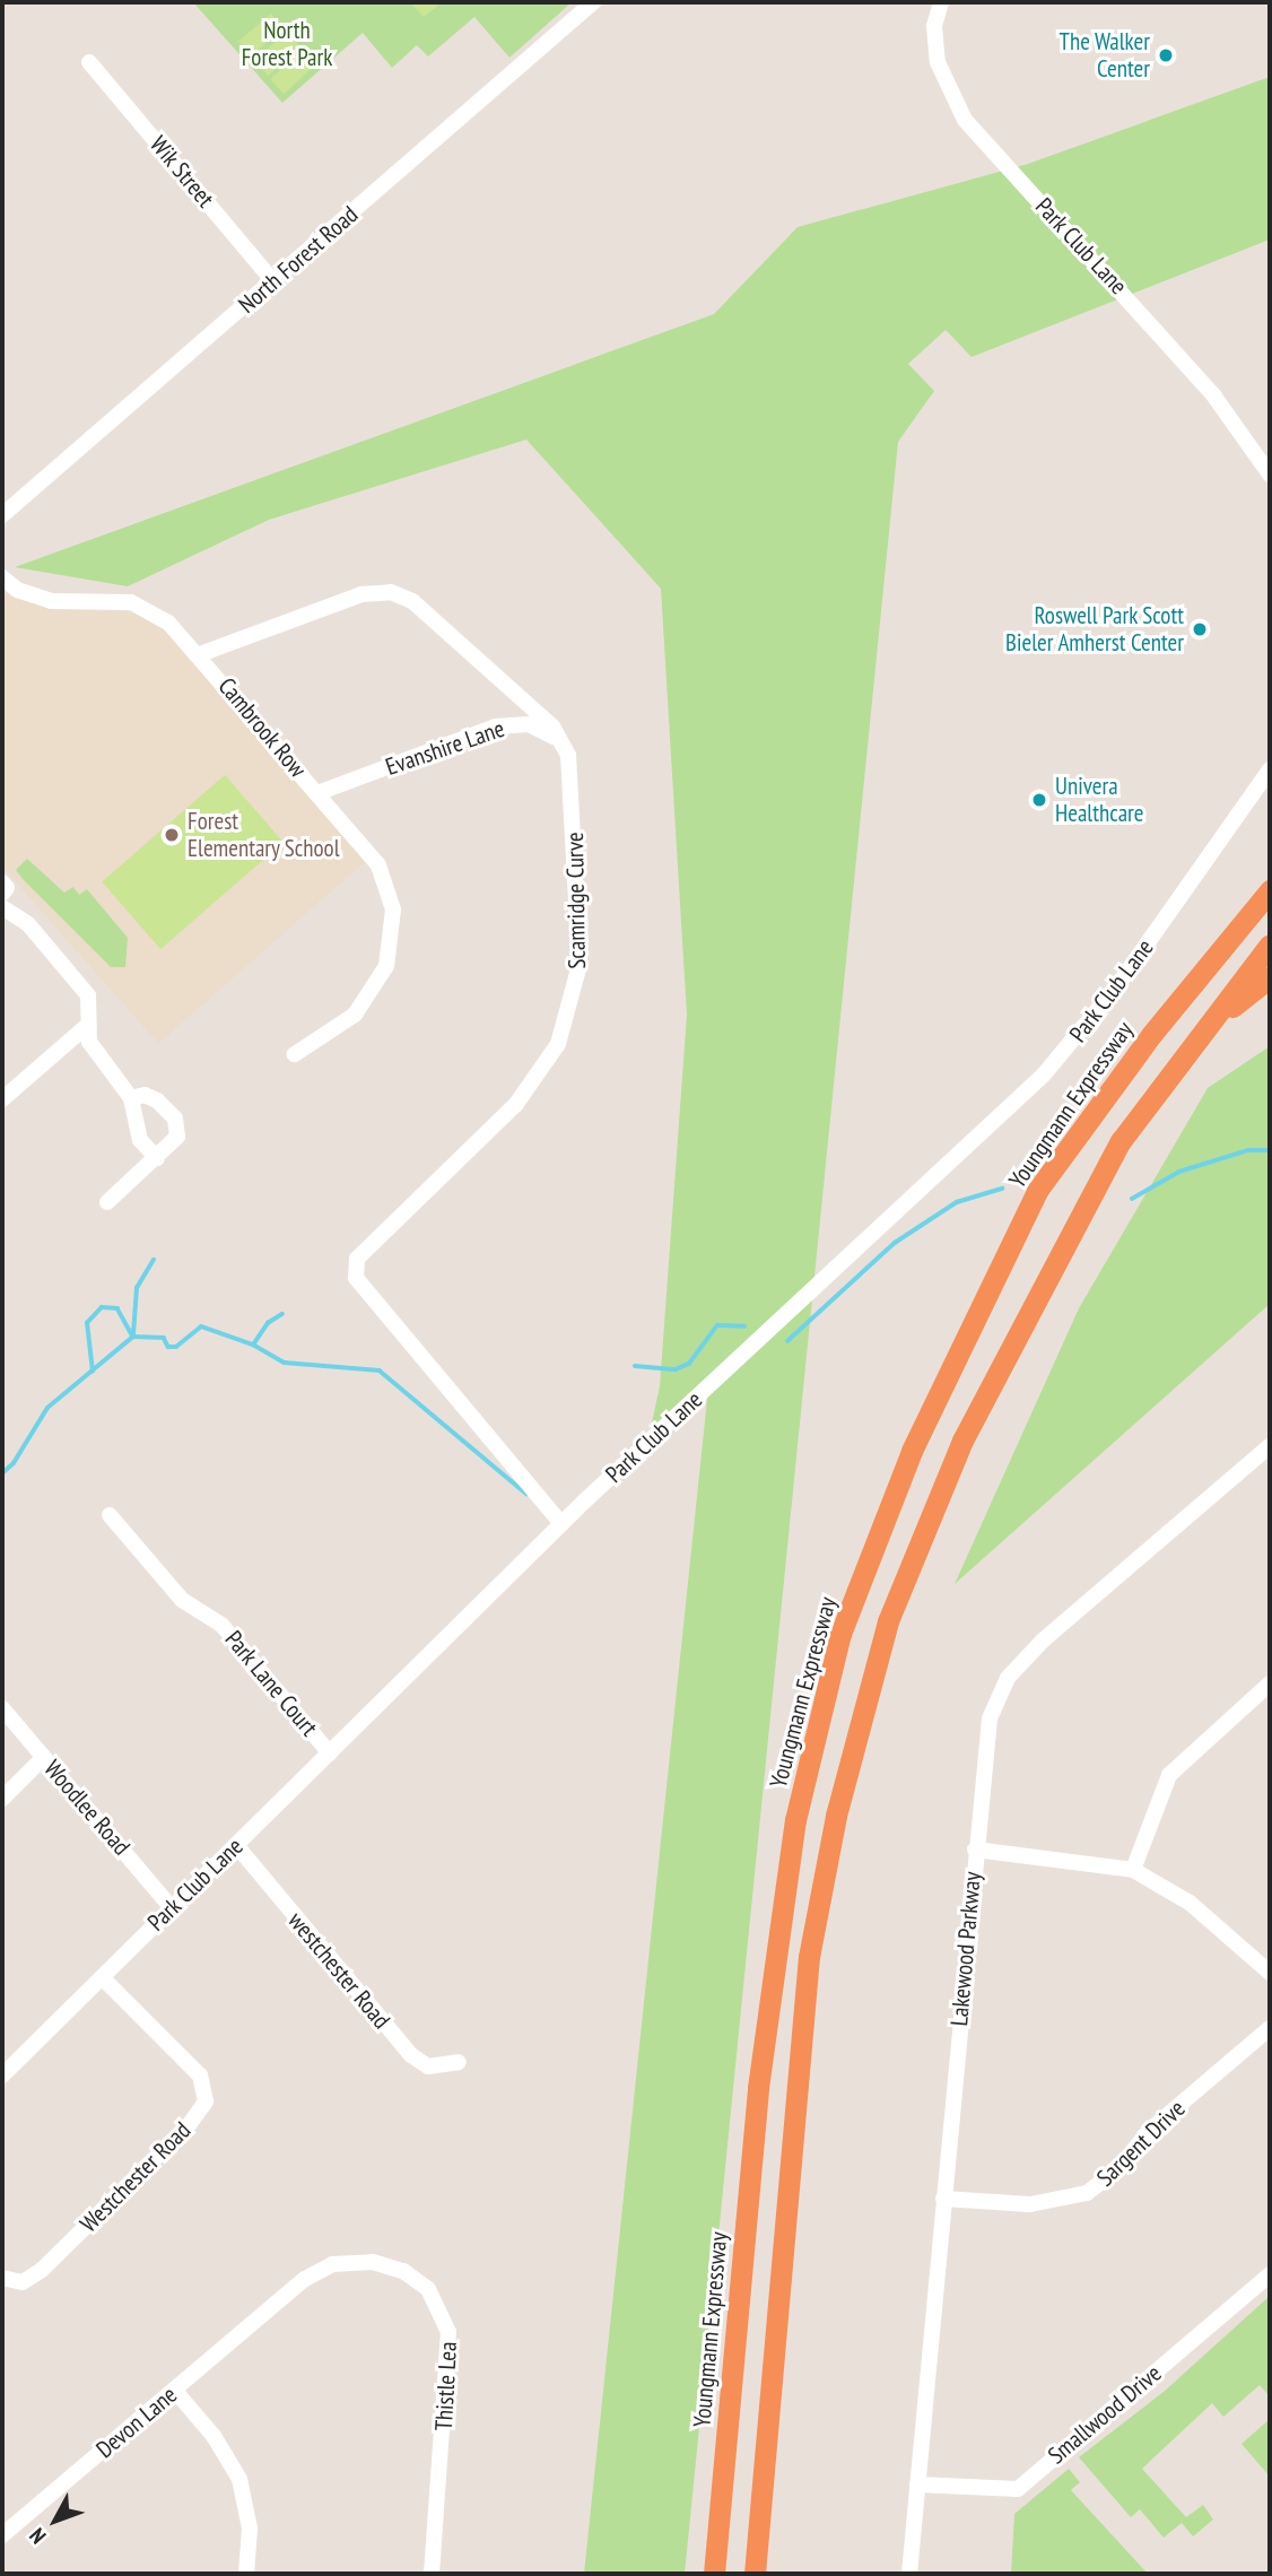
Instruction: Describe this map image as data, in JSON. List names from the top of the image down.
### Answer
{
  "streets": {
    "highway": ["Youngmann Expressway"],
    "street": [
      "Wik Street",
      "Park Club Lane",
      "North Forest Road",
      "Cambrook Row",
      "Evanshire Lane",
      "Scamridge Curve",
      "Park Lane Court",
      "Woodlee Road",
      "Lakewood Parkway",
      "westchester Road",
      "Sargent Drive",
      "Westchester Road",
      "Thistle Lea",
      "Smallwood Drive",
      "Devon Lane"
    ]
  },
  "crossings": [
    ["Wik Street", "North Forest Road"],
    ["Park Club Lane", "Scamridge Curve"],
    ["Park Club Lane", "Park Lane Court"],
    ["Park Club Lane", "Woodlee Road"],
    ["Park Club Lane", "westchester Road"],
    ["Park Club Lane", "Westchester Road"],
    ["Cambrook Row", "Evanshire Lane"],
    ["Cambrook Row", "Scamridge Curve"],
    ["Evanshire Lane", "Scamridge Curve"],
    ["Lakewood Parkway", "Sargent Drive"],
    ["Lakewood Parkway", "Smallwood Drive"],
    ["Thistle Lea", "Devon Lane"]
  ],
  "parks": ["North Forest Park"],
  "places": [
    "The Walker Center",
    "Roswell Park Scott Bieler Amherst Center",
    "Univera Healthcare",
    "Forest Elementary School"
  ],
  "north": "bottom left"
}
